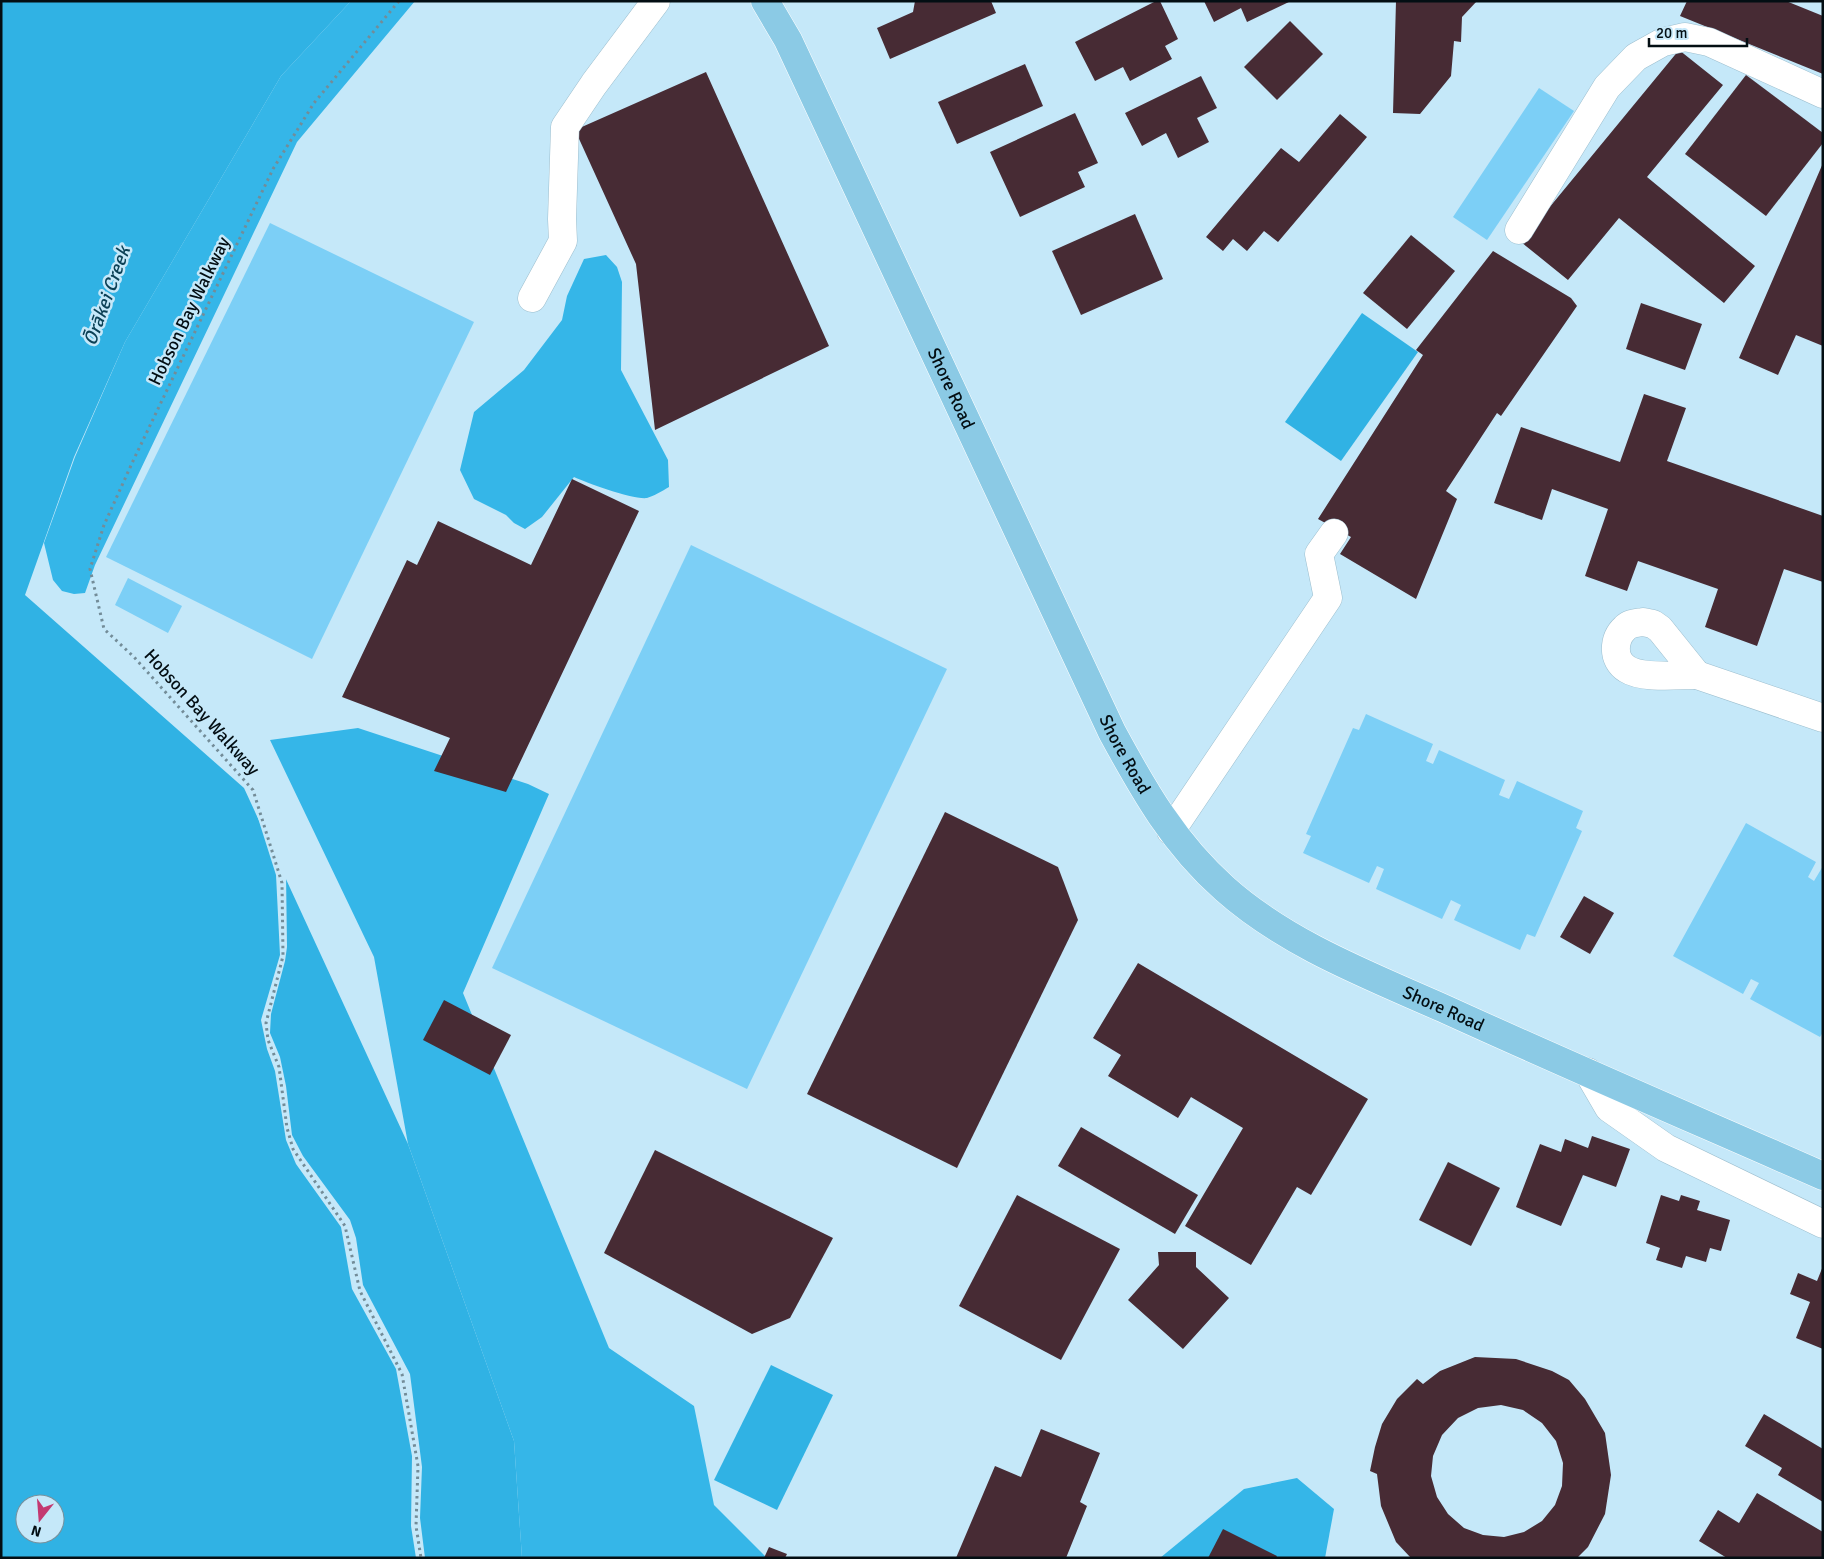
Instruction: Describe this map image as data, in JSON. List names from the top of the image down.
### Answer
{
  "streets": {
    "main road": ["Shore Road"],
    "path": ["Hobson Bay Walkway"]
  },
  "water": ["Ōrākei Creek"],
  "scale_bar": "20 m",
  "north": "bottom"
}
